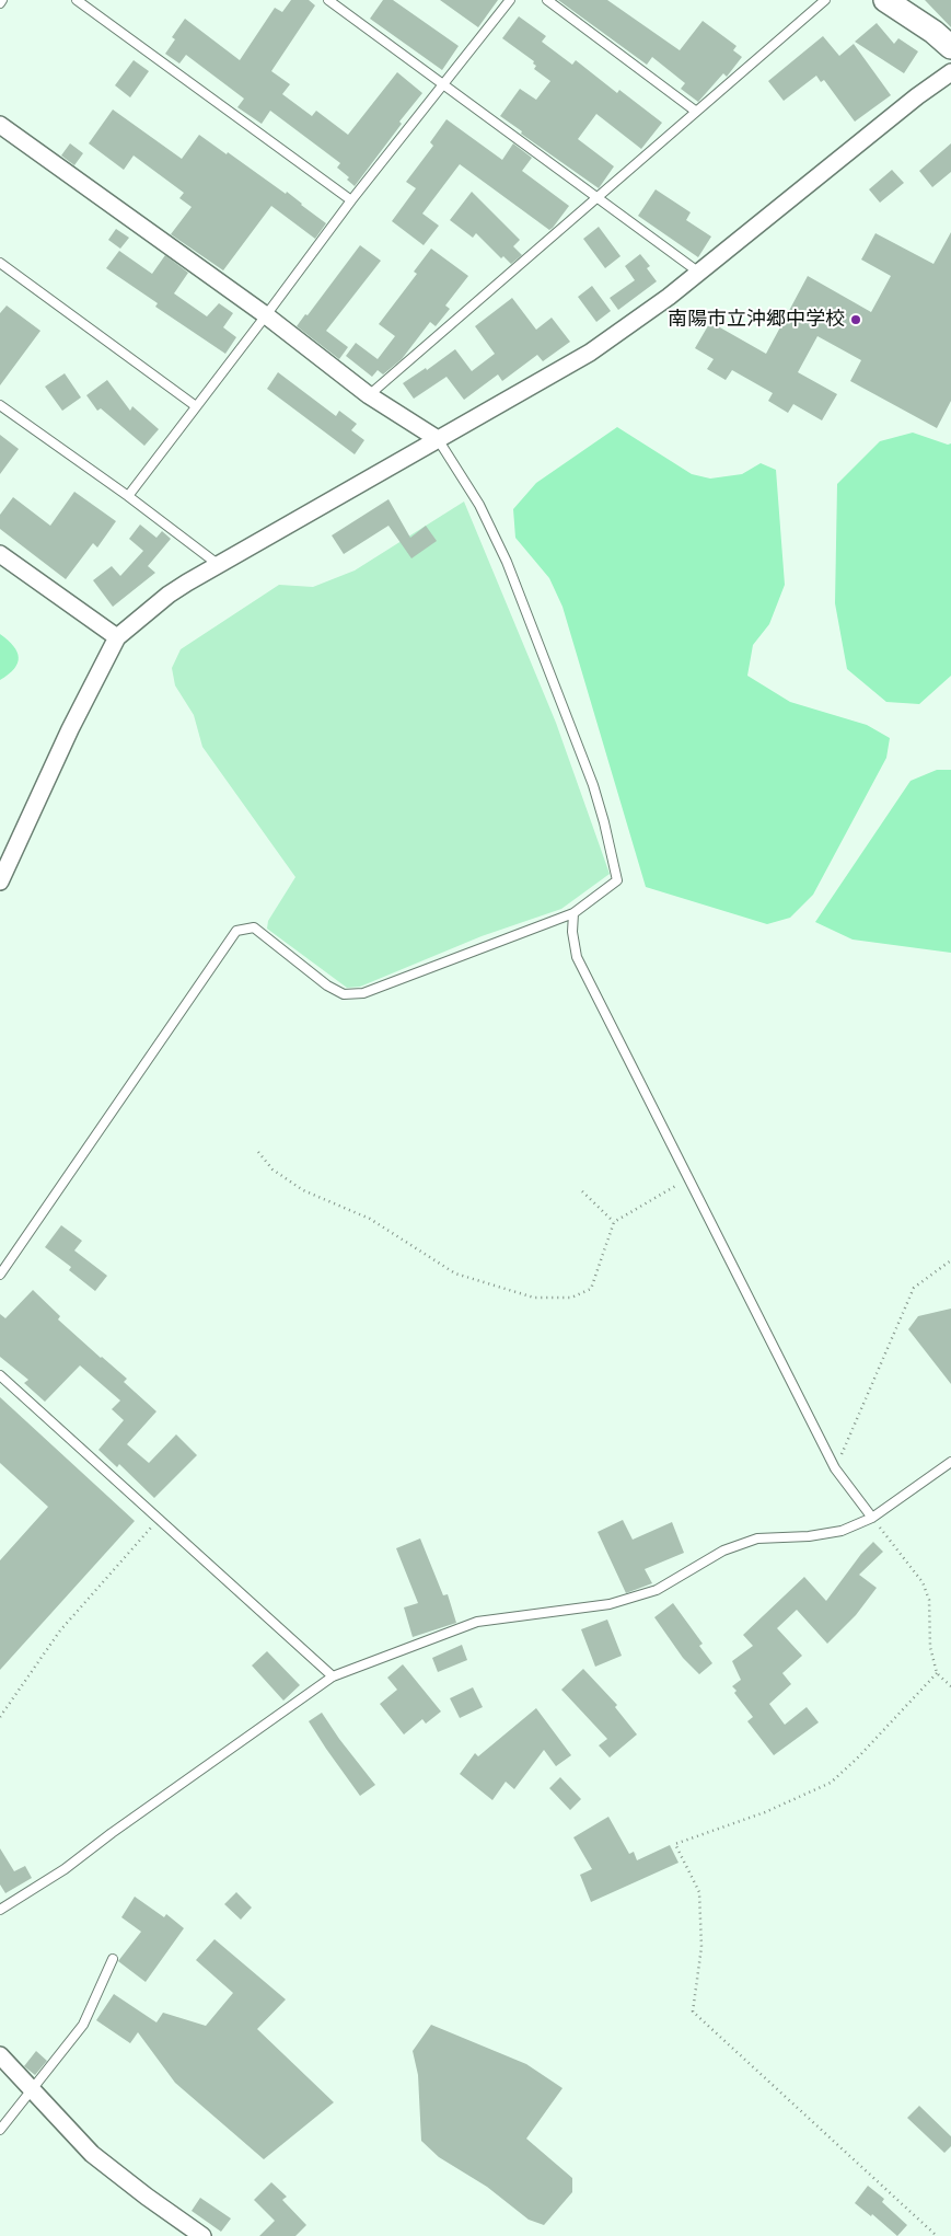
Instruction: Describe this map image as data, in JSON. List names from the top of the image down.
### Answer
{
  "places": ["南陽市立沖郷中学校"]
}
